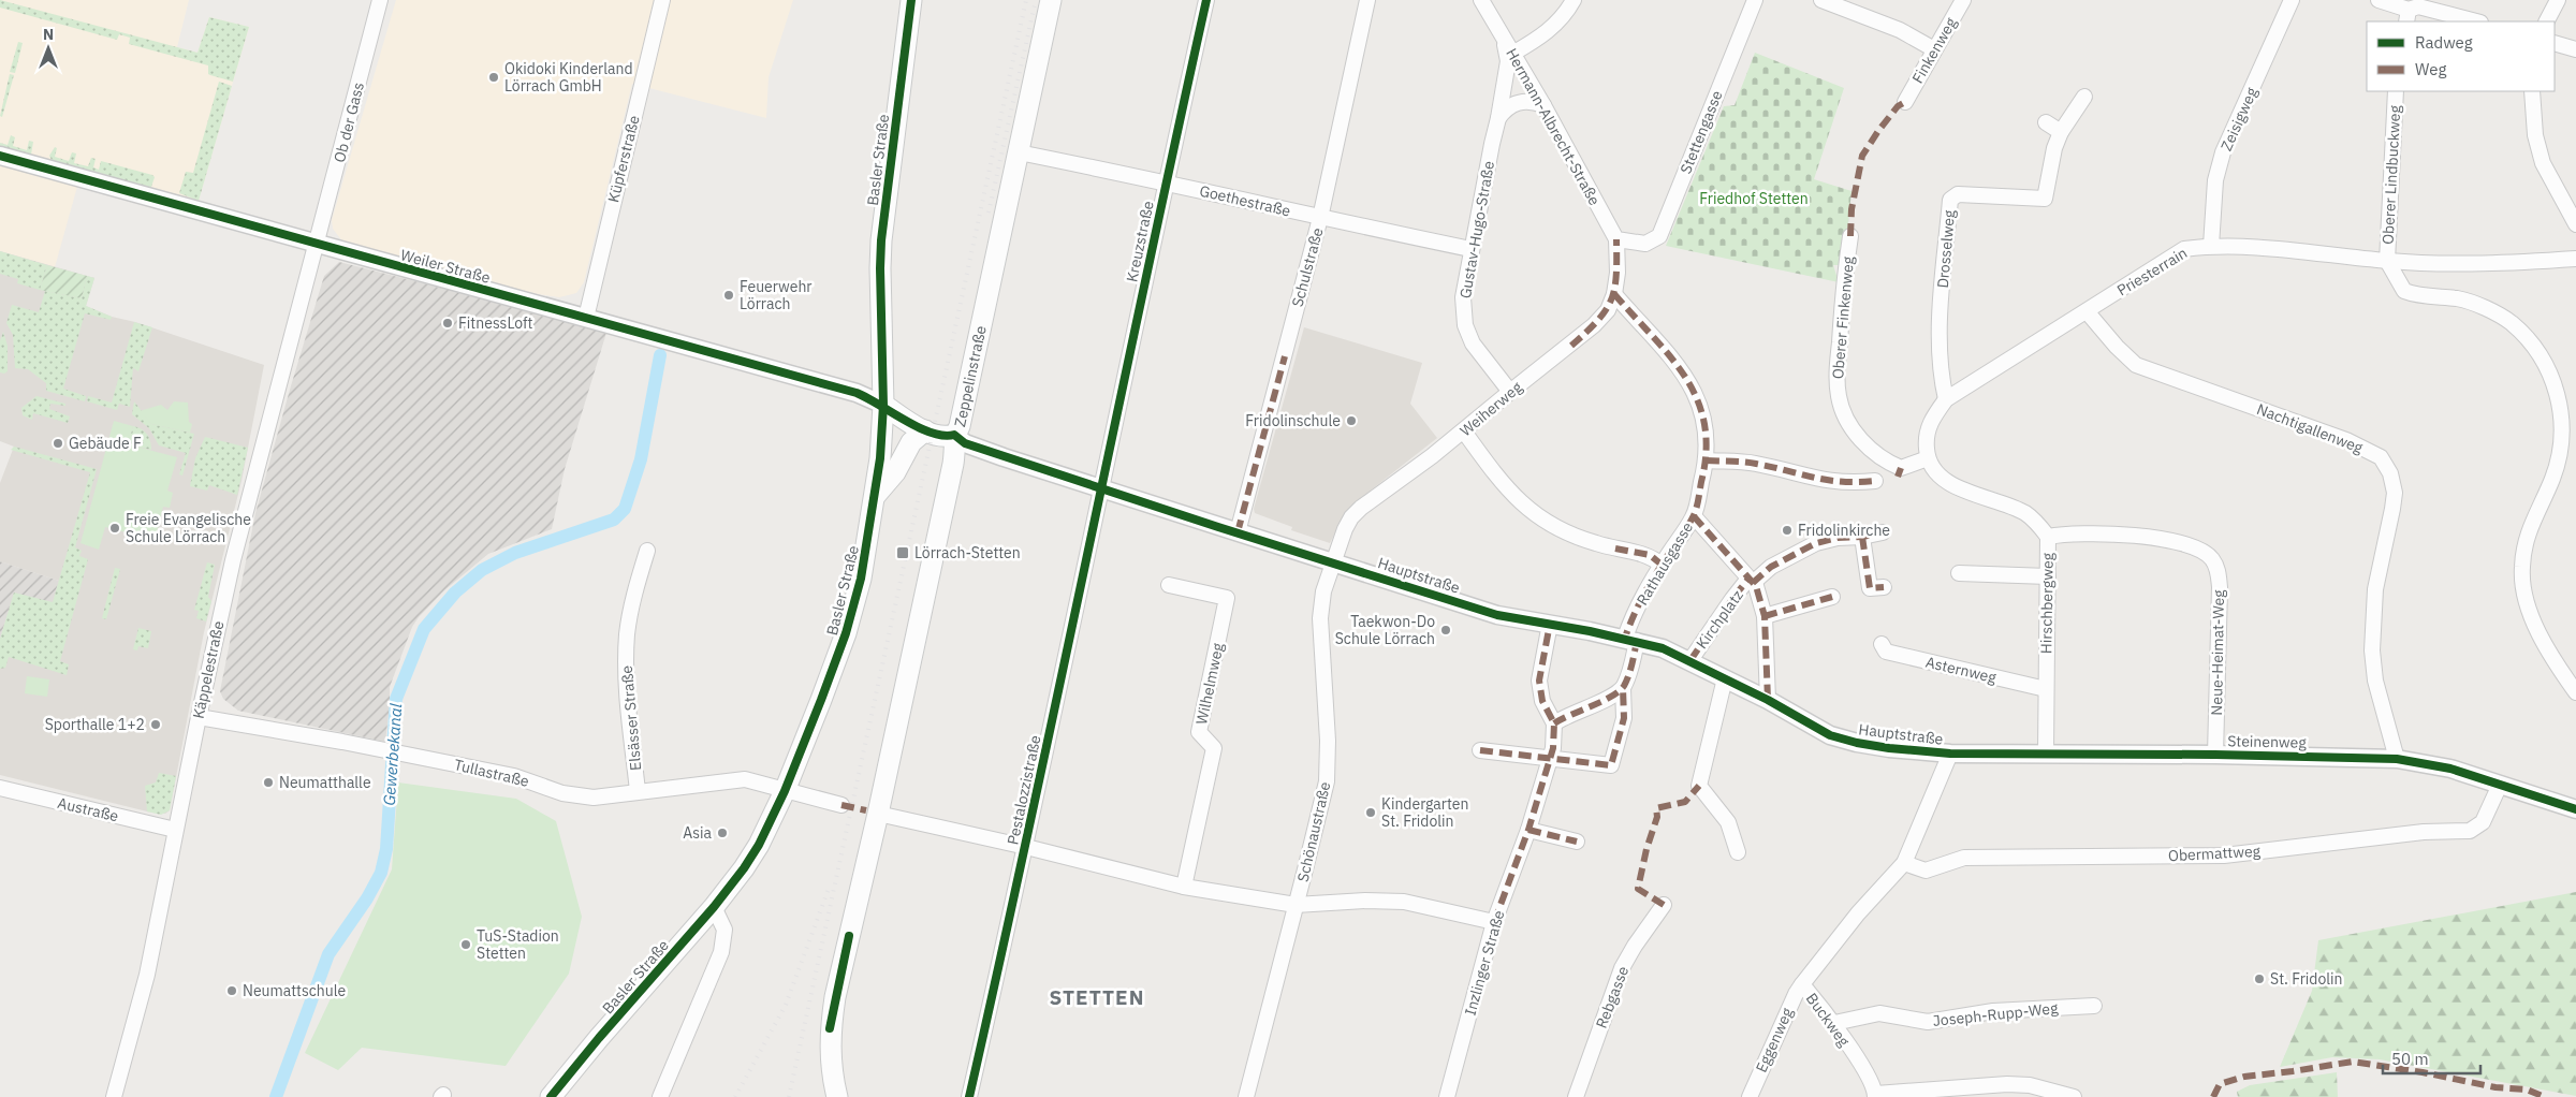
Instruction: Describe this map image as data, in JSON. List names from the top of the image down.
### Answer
{
  "streets": {
    "main road": ["Basler Straße", "Zeppelinstraße", "Hauptstraße"],
    "street": [
      "Finkenweg",
      "Zeisigweg",
      "Ob der Gass",
      "Hermann-Albrecht-Straße",
      "Stettengasse",
      "Küpferstraße",
      "Oberer Lindbuckweg",
      "Goethestraße",
      "Gustav-Hugo-Straße",
      "Kreuzstraße",
      "Drosselweg",
      "Weiler Straße",
      "Schulstraße",
      "Priesterrain",
      "Oberer Finkenweg",
      "Weiherweg",
      "Nachtigallenweg",
      "Rathausgasse",
      "Hirschbergweg",
      "Kirchplatz",
      "Neue-Heimat-Weg",
      "Käppelestraße",
      "Asternweg",
      "Wilhelmweg",
      "Elsässer Straße",
      "Steinenweg",
      "Tullastraße",
      "Pestalozzistraße",
      "Austraße",
      "Schönaustraße",
      "Obermattweg",
      "Inzlinger Straße",
      "Rebgasse",
      "Joseph-Rupp-Weg",
      "Buckweg",
      "Eggenweg"
    ]
  },
  "crossings": [
    ["Zeisigweg", "Priesterrain"],
    ["Ob der Gass", "Weiler Straße"],
    ["Ob der Gass", "Käppelestraße"],
    ["Hermann-Albrecht-Straße", "Stettengasse"],
    ["Hermann-Albrecht-Straße", "Gustav-Hugo-Straße"],
    ["Hermann-Albrecht-Straße", "Weiherweg"],
    ["Stettengasse", "Weiherweg"],
    ["Küpferstraße", "Weiler Straße"],
    ["Basler Straße", "Weiler Straße"],
    ["Basler Straße", "Hauptstraße"],
    ["Basler Straße", "Tullastraße"],
    ["Oberer Lindbuckweg", "Priesterrain"],
    ["Goethestraße", "Gustav-Hugo-Straße"],
    ["Goethestraße", "Kreuzstraße"],
    ["Goethestraße", "Schulstraße"],
    ["Goethestraße", "Zeppelinstraße"],
    ["Gustav-Hugo-Straße", "Weiherweg"],
    ["Kreuzstraße", "Hauptstraße"],
    ["Kreuzstraße", "Pestalozzistraße"],
    ["Drosselweg", "Priesterrain"],
    ["Weiler Straße", "Hauptstraße"],
    ["Weiler Straße", "Käppelestraße"],
    ["Schulstraße", "Hauptstraße"],
    ["Priesterrain", "Oberer Finkenweg"],
    ["Priesterrain", "Nachtigallenweg"],
    ["Priesterrain", "Hirschbergweg"],
    ["Oberer Finkenweg", "Hirschbergweg"],
    ["Zeppelinstraße", "Hauptstraße"],
    ["Weiherweg", "Rathausgasse"],
    ["Weiherweg", "Hauptstraße"],
    ["Weiherweg", "Schönaustraße"],
    ["Nachtigallenweg", "Steinenweg"],
    ["Rathausgasse", "Hauptstraße"],
    ["Hauptstraße", "Kirchplatz"],
    ["Hauptstraße", "Steinenweg"],
    ["Hauptstraße", "Pestalozzistraße"],
    ["Hauptstraße", "Schönaustraße"],
    ["Hauptstraße", "Buckweg"],
    ["Hirschbergweg", "Neue-Heimat-Weg"],
    ["Hirschbergweg", "Asternweg"],
    ["Hirschbergweg", "Steinenweg"],
    ["Neue-Heimat-Weg", "Steinenweg"],
    ["Käppelestraße", "Tullastraße"],
    ["Käppelestraße", "Austraße"],
    ["Elsässer Straße", "Tullastraße"],
    ["Steinenweg", "Obermattweg"],
    ["Steinenweg", "Buckweg"],
    ["Obermattweg", "Buckweg"],
    ["Joseph-Rupp-Weg", "Buckweg"],
    ["Buckweg", "Eggenweg"]
  ],
  "districts": ["STETTEN"],
  "water": ["Gewerbekanal"],
  "parks": ["Friedhof Stetten"],
  "places": {
    "other": [
      "Okidoki Kinderland Lörrach GmbH",
      "Feuerwehr Lörrach",
      "FitnessLoft",
      "Fridolinschule",
      "Gebäude F",
      "Freie Evangelische Schule Lörrach",
      "Fridolinkirche",
      "Taekwon-Do Schule Lörrach",
      "Sporthalle 1+2",
      "Neumatthalle",
      "Kindergarten St. Fridolin",
      "Asia",
      "TuS-Stadion Stetten",
      "St. Fridolin",
      "Neumattschule"
    ],
    "transit": ["Lörrach-Stetten"]
  },
  "legend": ["Radweg", "Weg"],
  "scale_bar": "50 m",
  "north": "top"
}
